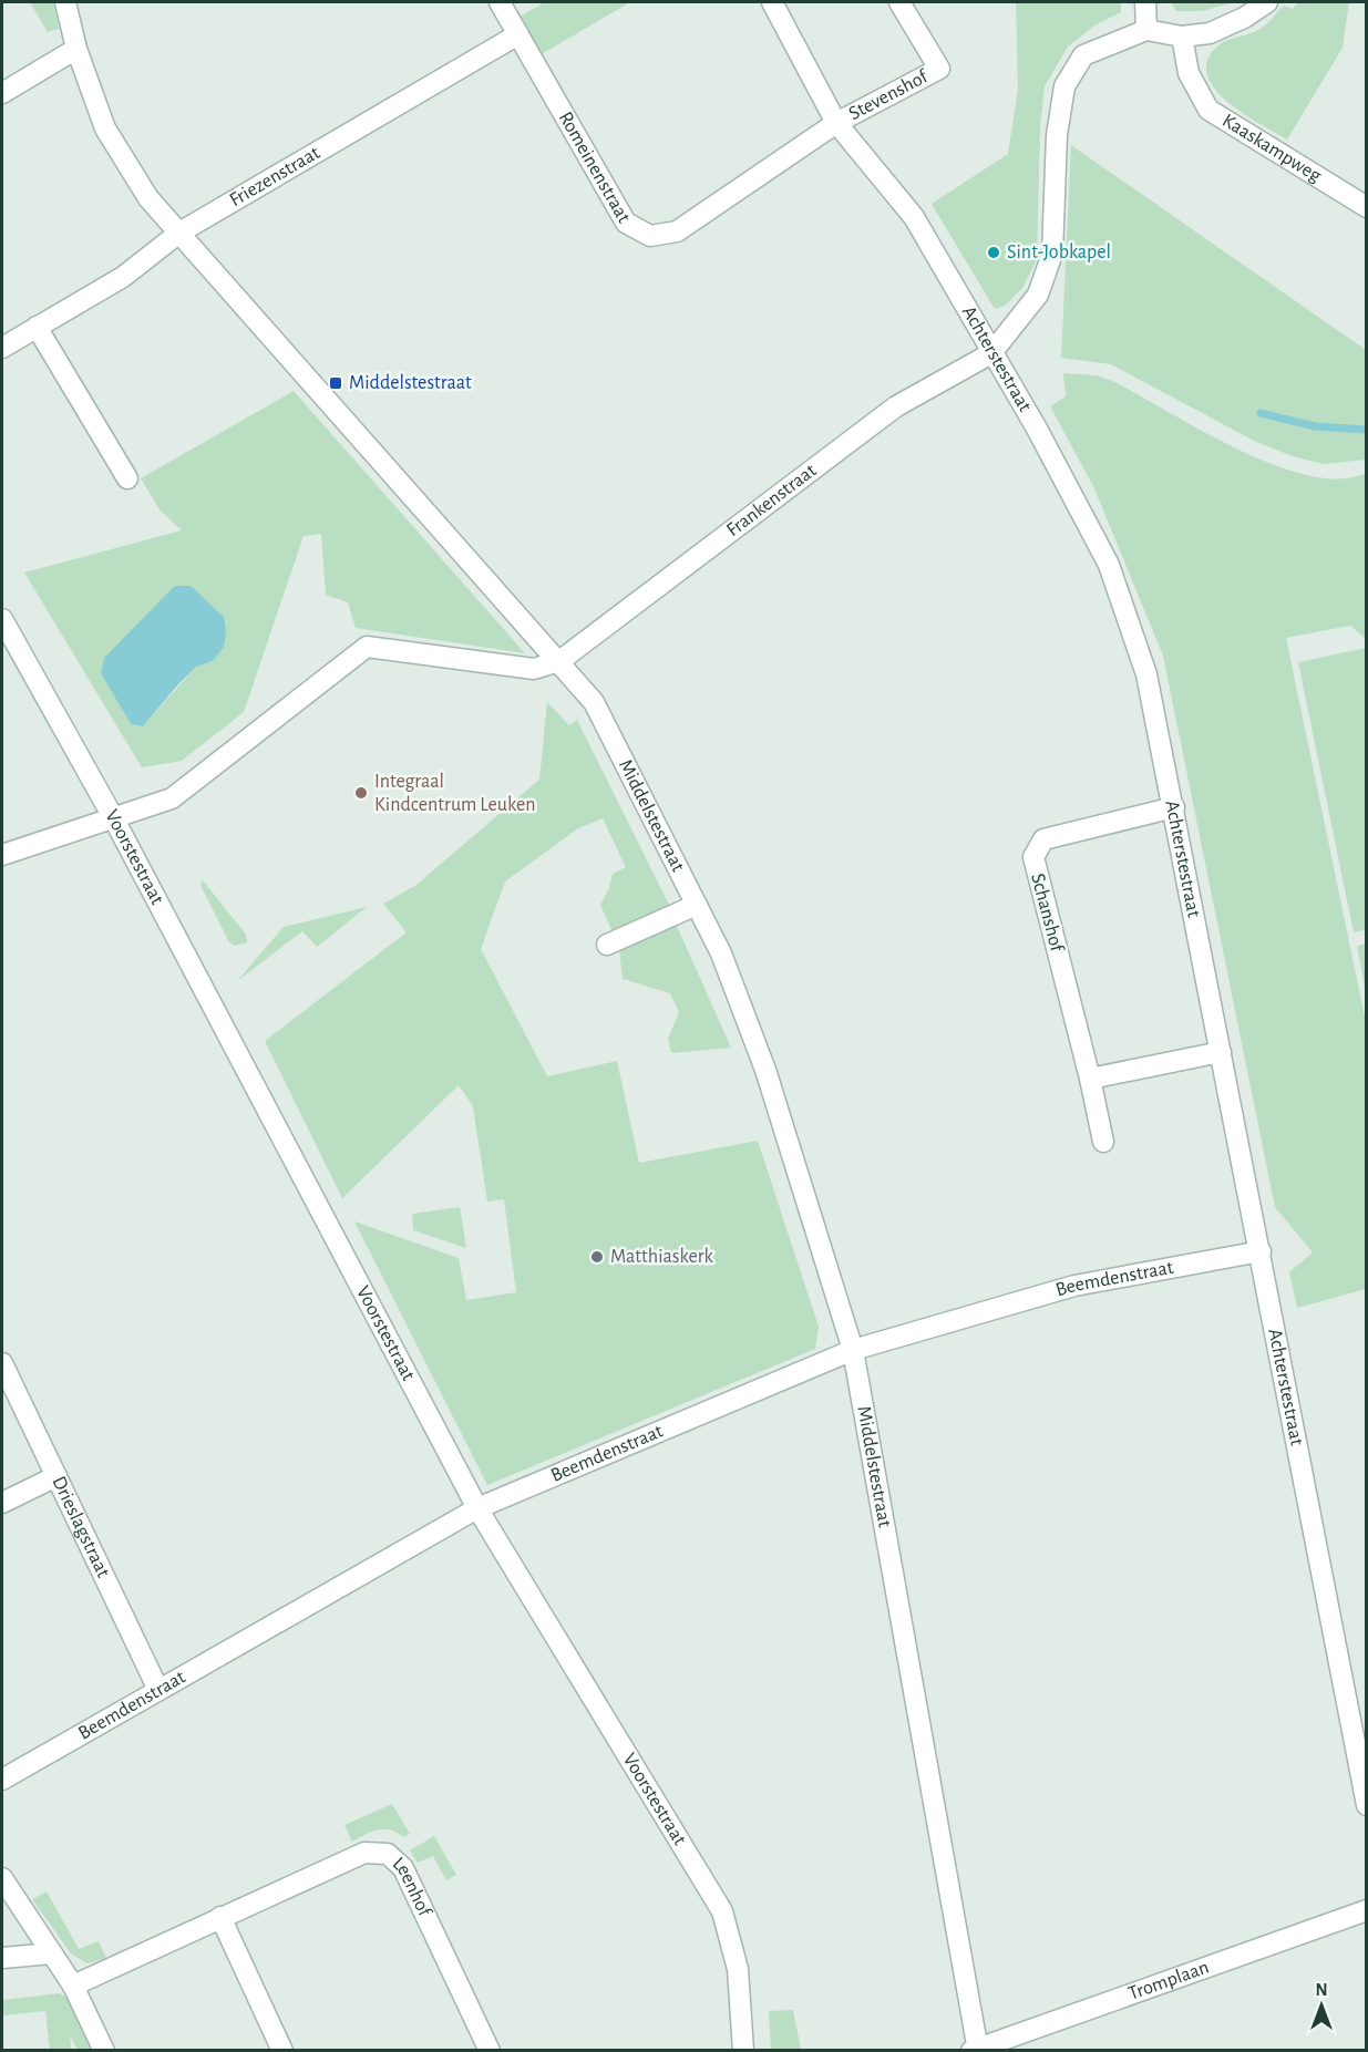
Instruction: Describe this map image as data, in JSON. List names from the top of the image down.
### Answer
{
  "streets": {
    "street": [
      "Stevenshof",
      "Kaaskampweg",
      "Romeinenstraat",
      "Friezenstraat",
      "Achterstestraat",
      "Frankenstraat",
      "Middelstestraat",
      "Voorstestraat",
      "Schanshof",
      "Beemdenstraat",
      "Drieslagstraat",
      "Leenhof",
      "Tromplaan"
    ]
  },
  "crossings": [
    ["Stevenshof", "Romeinenstraat"],
    ["Stevenshof", "Achterstestraat"],
    ["Romeinenstraat", "Friezenstraat"],
    ["Romeinenstraat", "Achterstestraat"],
    ["Friezenstraat", "Middelstestraat"],
    ["Achterstestraat", "Frankenstraat"],
    ["Achterstestraat", "Schanshof"],
    ["Achterstestraat", "Beemdenstraat"],
    ["Frankenstraat", "Middelstestraat"],
    ["Middelstestraat", "Beemdenstraat"],
    ["Middelstestraat", "Tromplaan"],
    ["Voorstestraat", "Beemdenstraat"],
    ["Beemdenstraat", "Drieslagstraat"]
  ],
  "places": {
    "other": ["Sint-Jobkapel", "Integraal Kindcentrum Leuken", "Matthiaskerk"],
    "transit": ["Middelstestraat"]
  },
  "north": "top"
}
